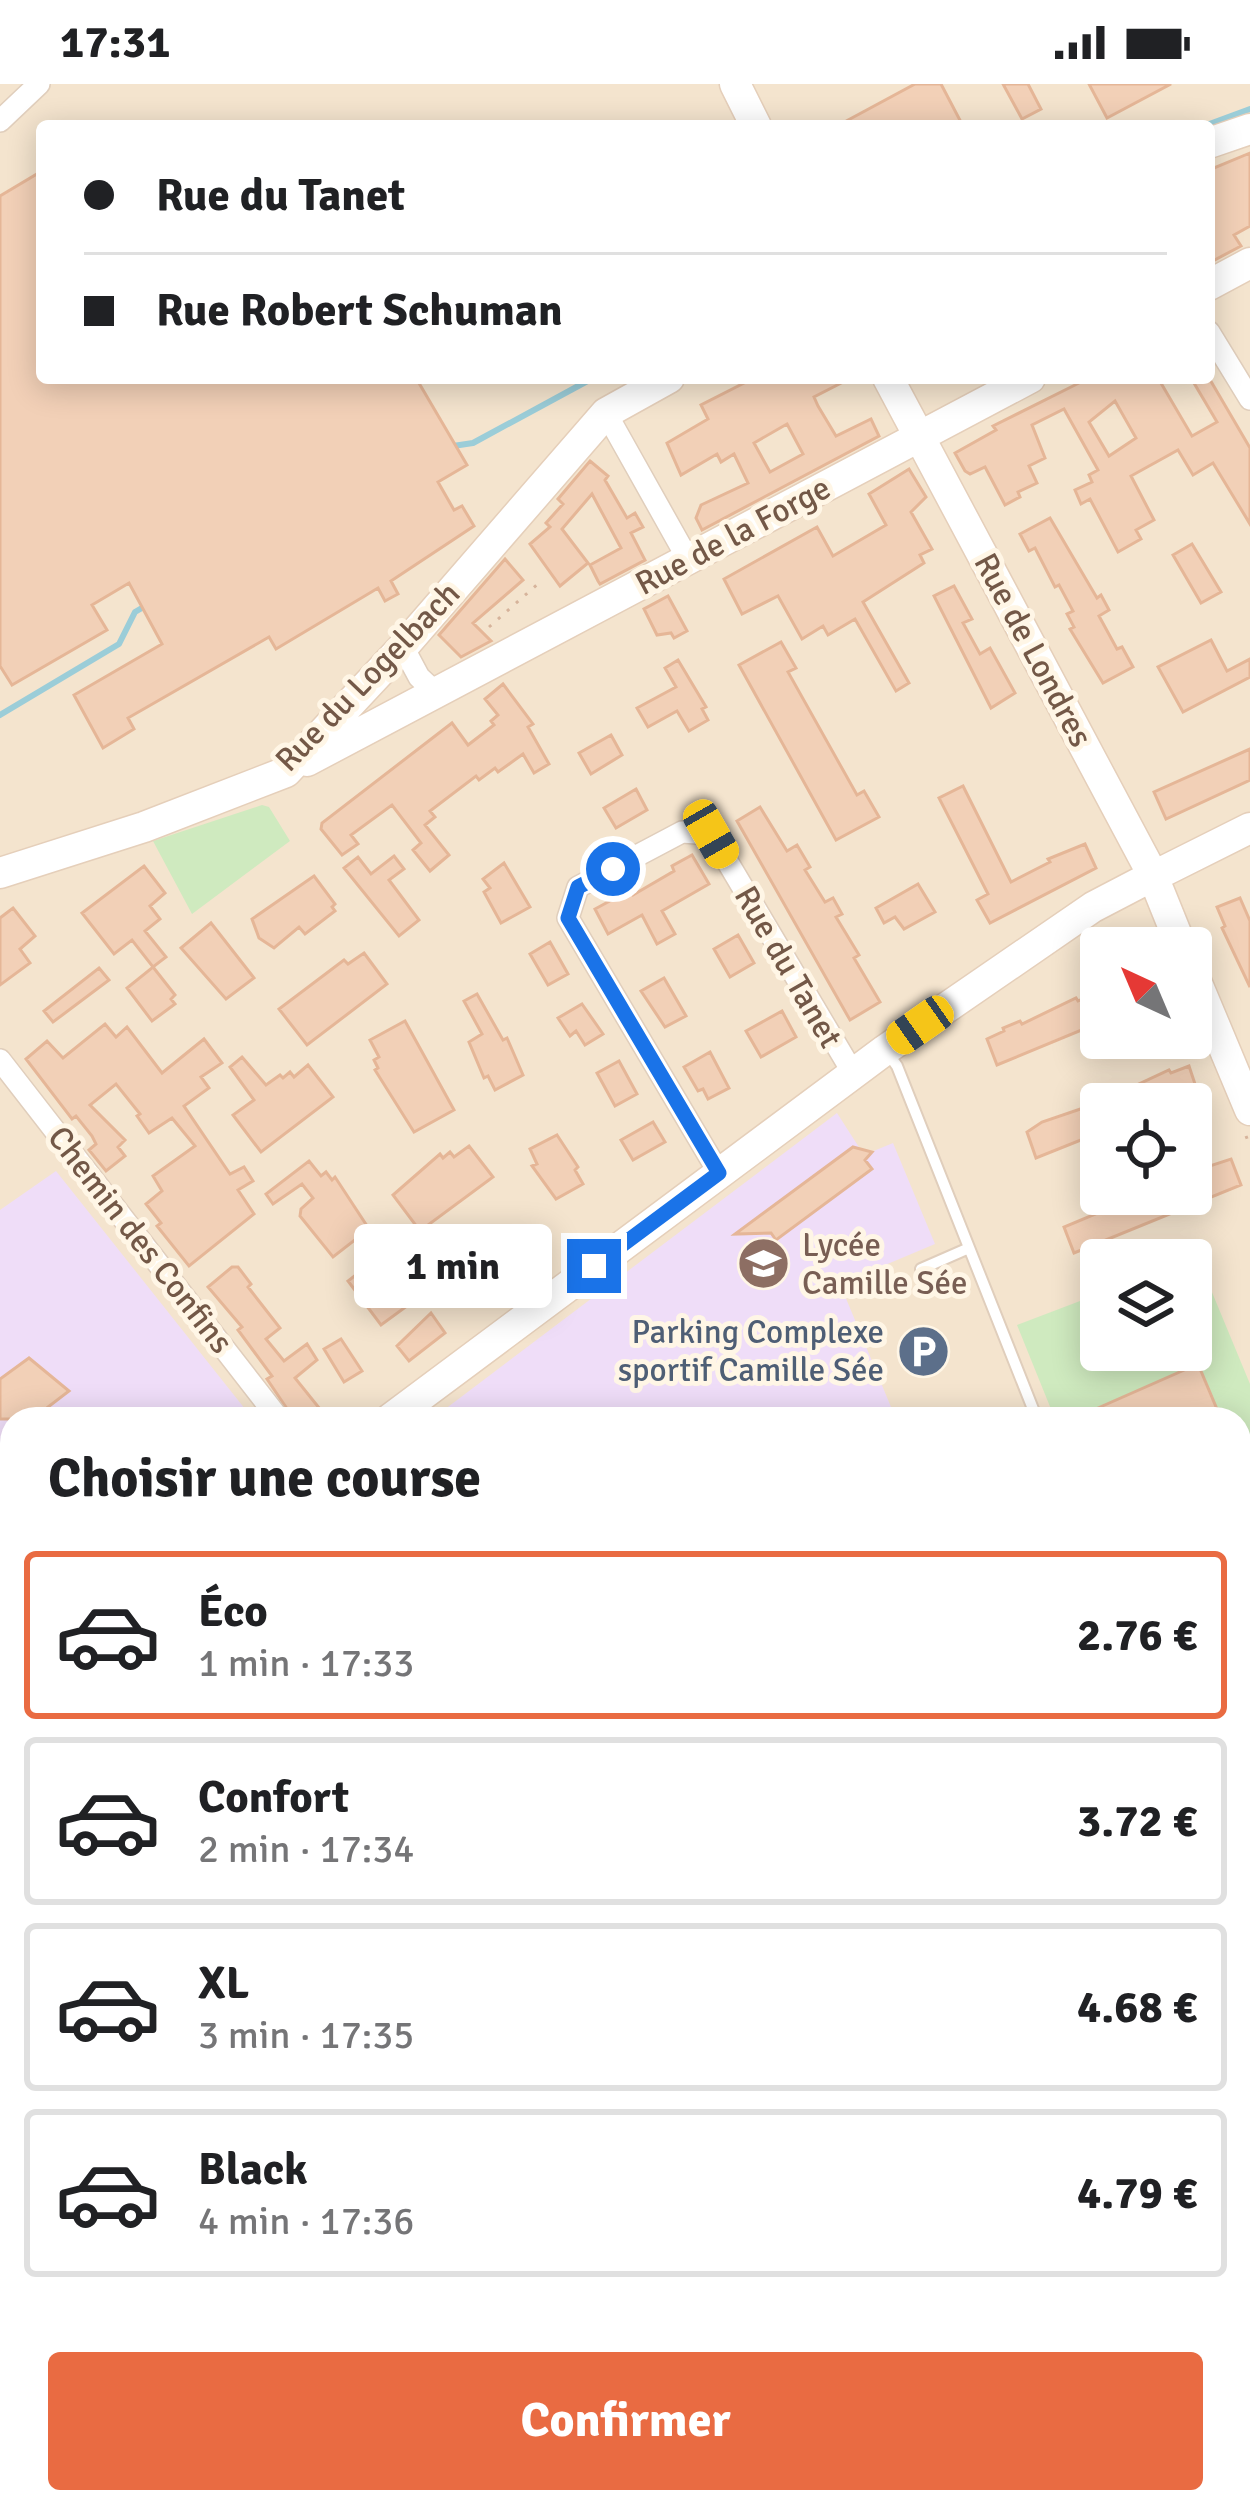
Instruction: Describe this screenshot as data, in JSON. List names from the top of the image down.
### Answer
{
  "streets": {
    "street": [
      "Rue de la Forge",
      "Rue de Londres",
      "Rue du Logelbach",
      "Rue du Tanet",
      "Chemin des Confins"
    ]
  },
  "crossings": [
    ["Rue de la Forge", "Rue de Londres"],
    ["Rue de la Forge", "Rue du Logelbach"]
  ],
  "places": {
    "school or university": ["Lycée Camille Sée"],
    "parking": ["Parking Complexe sportif Camille Sée"]
  },
  "north": "top left",
  "page": {
    "status": "17:31",
    "banner": ["Rue du Tanet", "Rue Robert Schuman"],
    "bubble": "1 min",
    "heading": "Choisir une course",
    "list": [
      {
        "name": "Éco",
        "note": "1 min · 17:33",
        "value": "2.76 €"
      },
      {
        "name": "Confort",
        "note": "2 min · 17:34",
        "value": "3.72 €"
      },
      {
        "name": "XL",
        "note": "3 min · 17:35",
        "value": "4.68 €"
      },
      {
        "name": "Black",
        "note": "4 min · 17:36",
        "value": "4.79 €"
      }
    ],
    "buttons": "Confirmer"
  }
}
